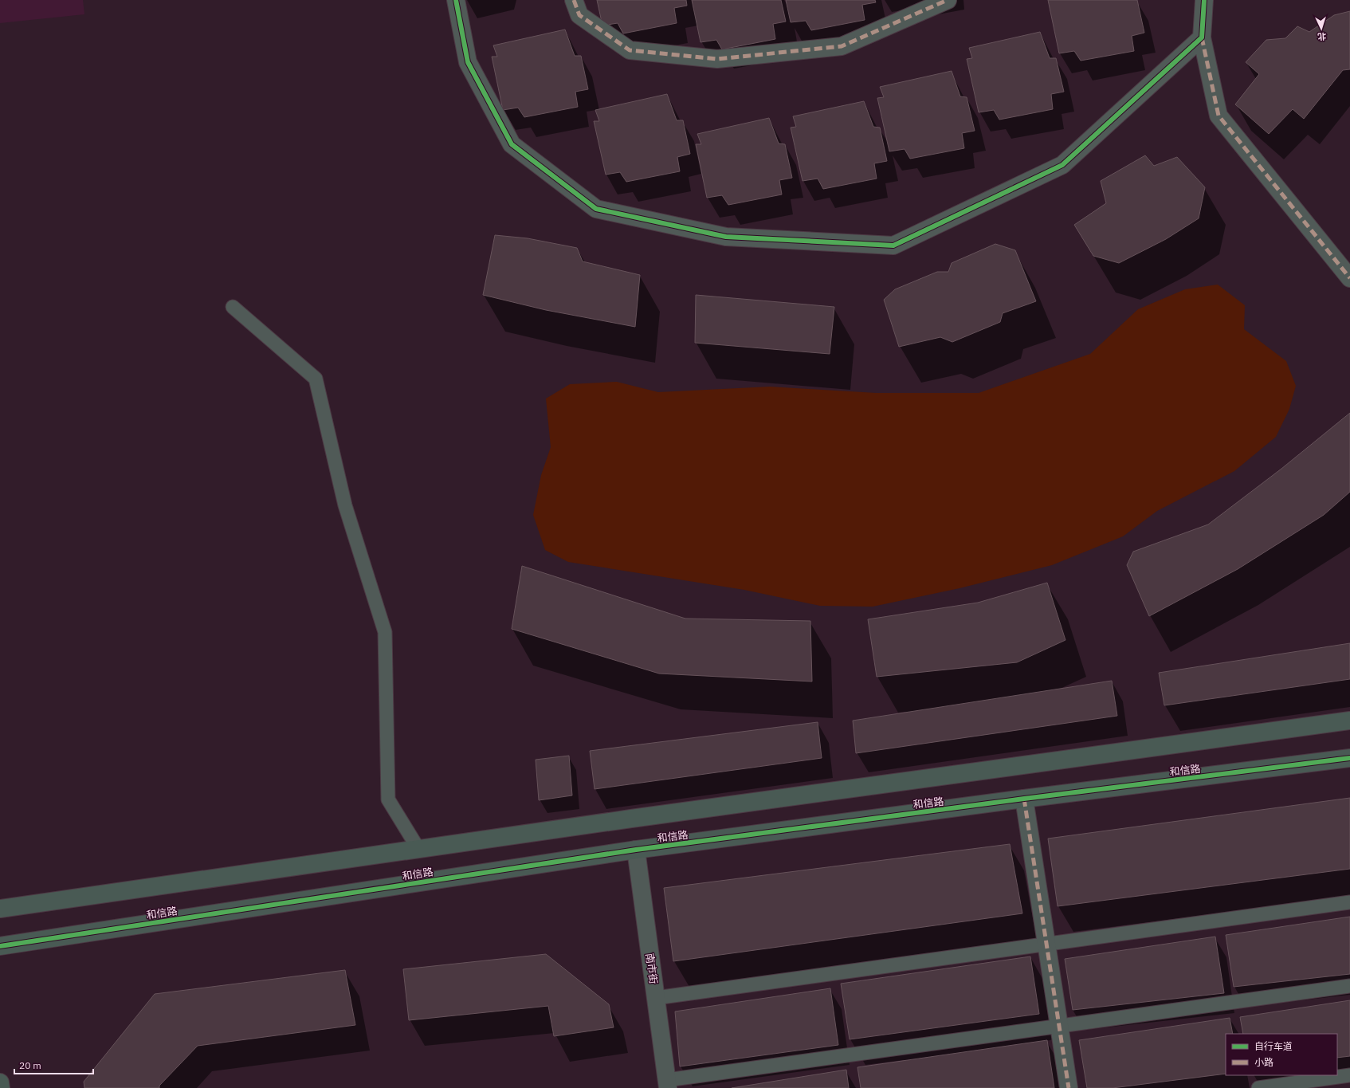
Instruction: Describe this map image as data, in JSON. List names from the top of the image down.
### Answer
{
  "streets": {
    "street": ["和信路", "南市街"]
  },
  "crossings": [
    ["和信路", "南市街"]
  ],
  "legend": ["自行车道", "小路"],
  "scale_bar": "20 m",
  "north": "bottom"
}
